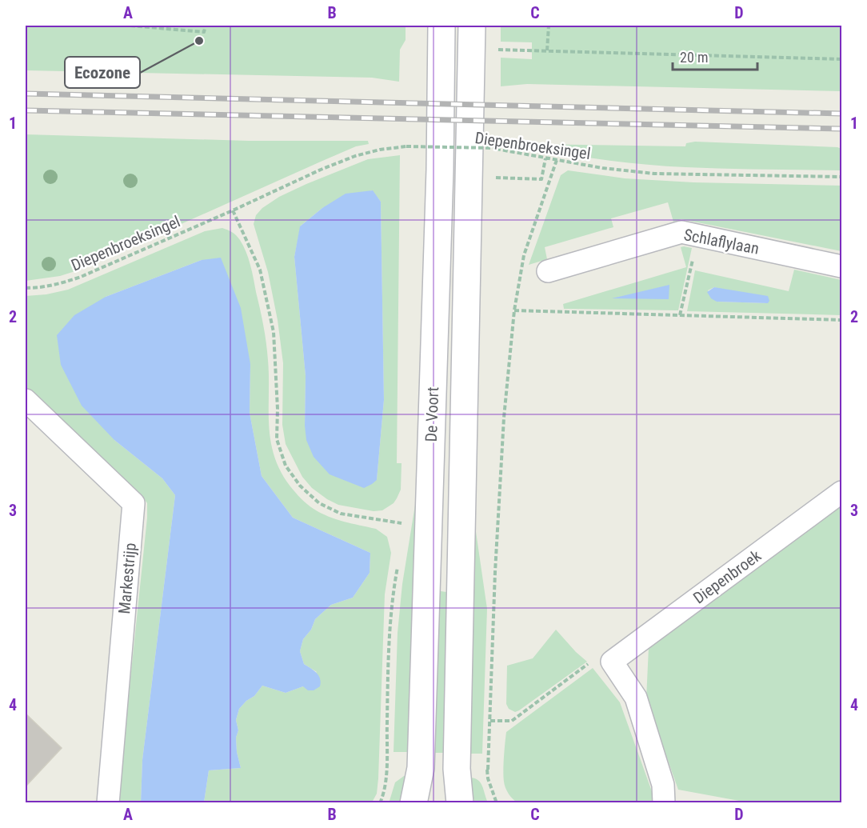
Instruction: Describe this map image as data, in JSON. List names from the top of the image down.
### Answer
{
  "streets": {
    "street": [
      "Schlaflylaan",
      "De Voort",
      "Diepenbroek",
      "Markestrijp"
    ],
    "path": ["Diepenbroeksingel"]
  },
  "places": ["Ecozone"],
  "scale_bar": "20 m",
  "grid": {
    "columns": [
      "A",
      "B",
      "C",
      "D"
    ],
    "rows": [
      "1",
      "2",
      "3",
      "4"
    ]
  }
}
